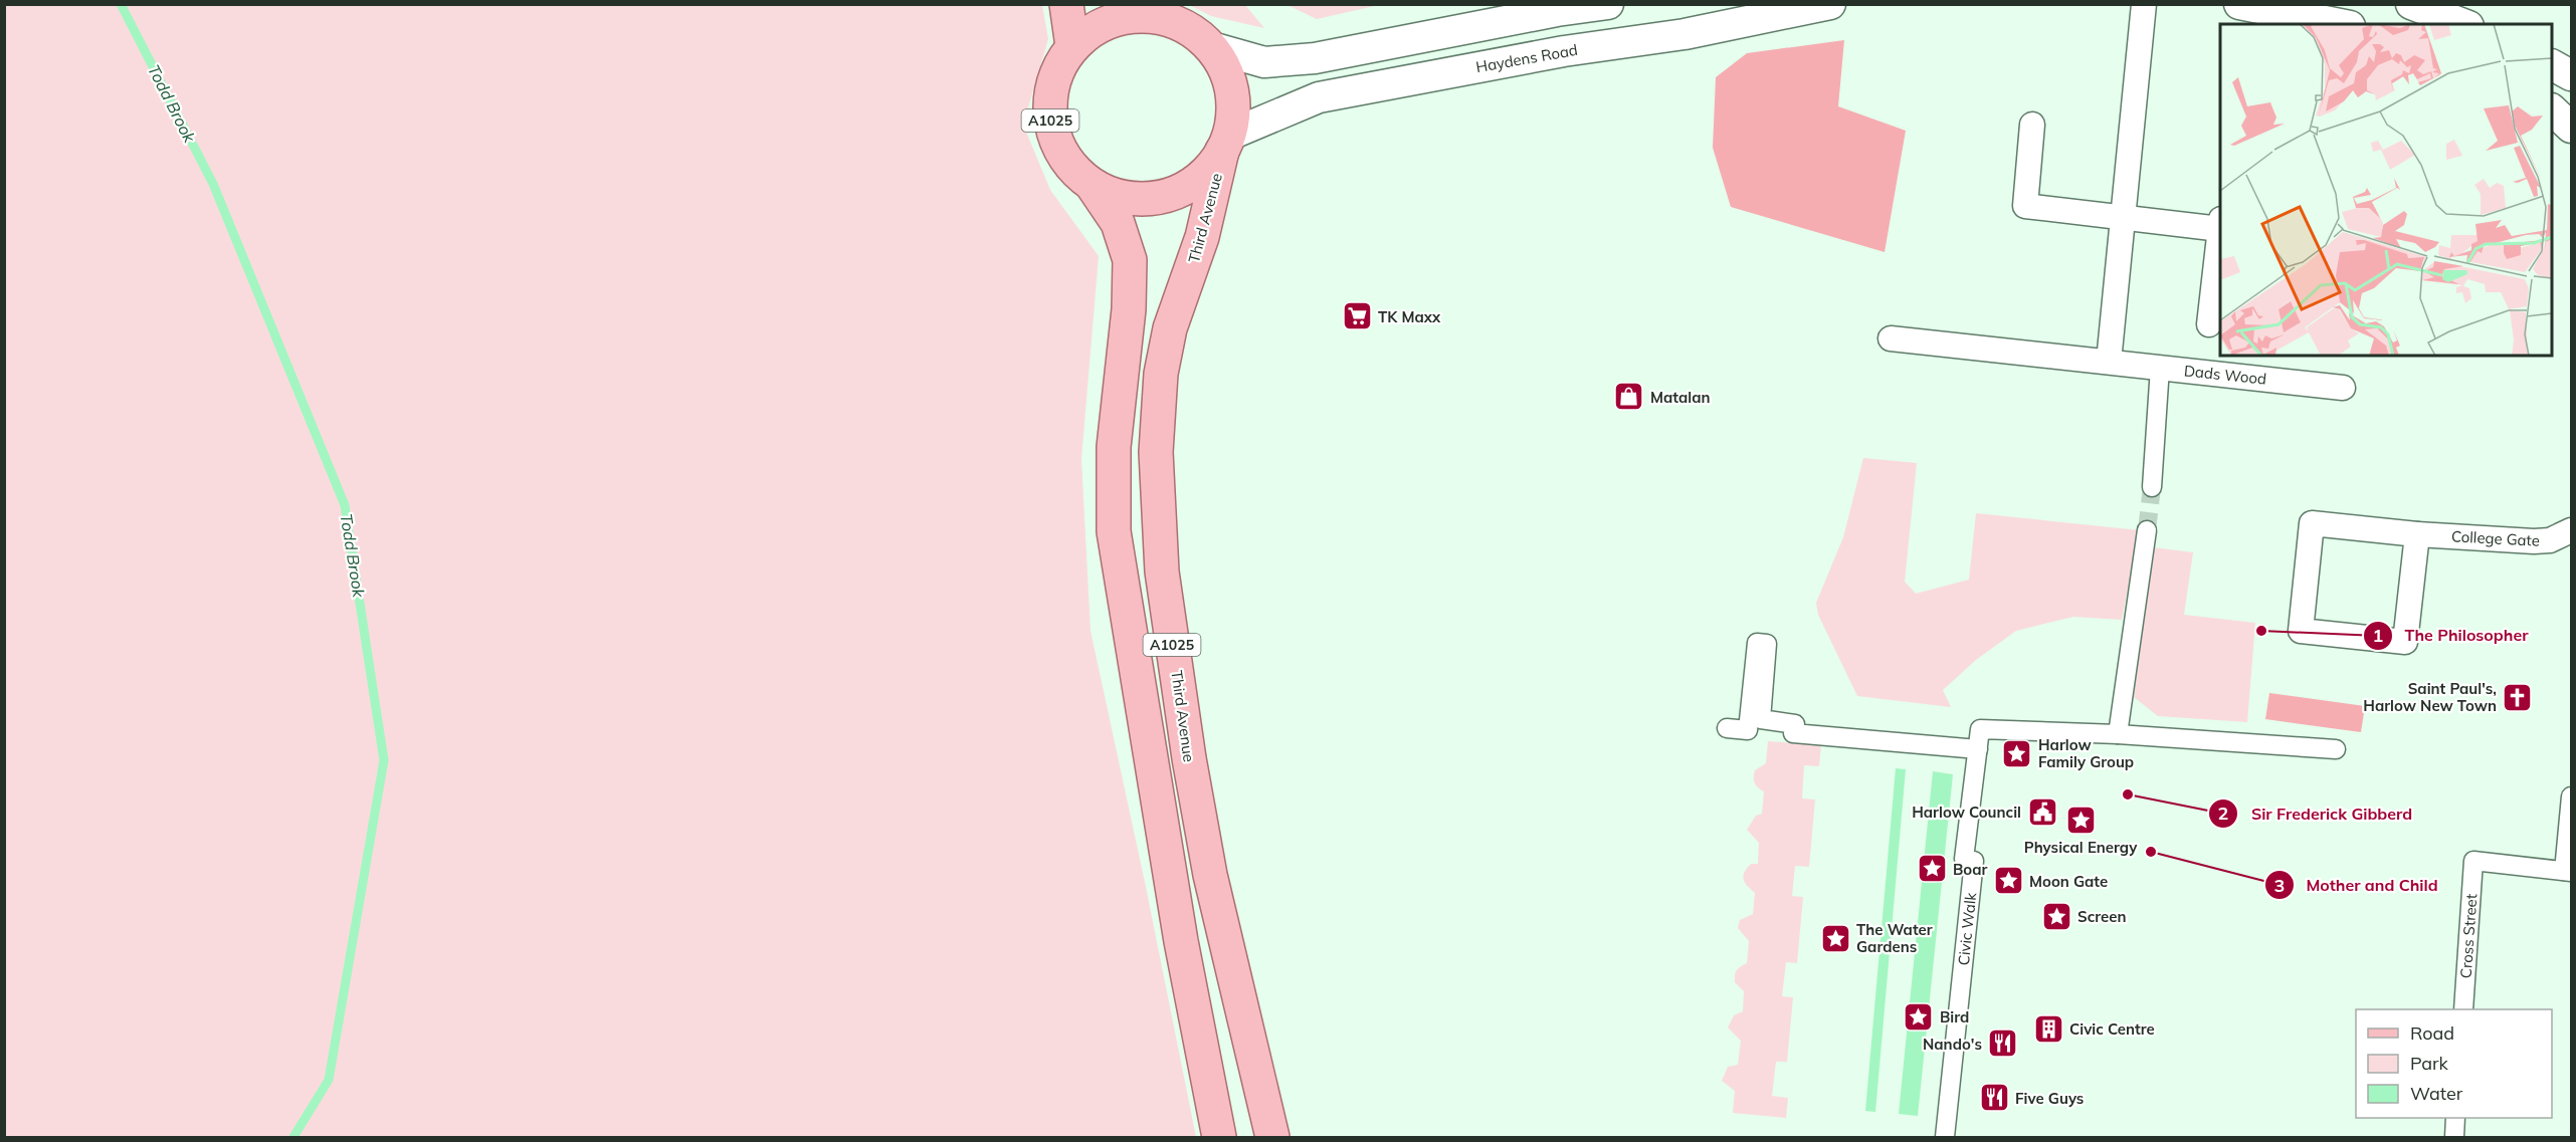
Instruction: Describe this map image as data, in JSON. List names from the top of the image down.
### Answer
{
  "streets": {
    "main road": ["A1025", "Third Avenue"],
    "street": [
      "Haydens Road",
      "Dads Wood",
      "College Gate",
      "Civic Walk",
      "Cross Street"
    ]
  },
  "crossings": [
    ["Haydens Road", "A1025"],
    ["Haydens Road", "Third Avenue"],
    ["A1025", "Third Avenue"]
  ],
  "water": ["Todd Brook"],
  "places": {
    "supermarket": ["TK Maxx"],
    "shop": ["Matalan"],
    "other": ["The Philosopher", "Sir Frederick Gibberd", "Mother and Child"],
    "church": ["Saint Paul's, Harlow New Town"],
    "place": [
      "Harlow Family Group",
      "Physical Energy",
      "Boar",
      "Moon Gate",
      "Screen",
      "The Water Gardens",
      "Bird"
    ],
    "public building": ["Harlow Council"],
    "building": ["Civic Centre"],
    "restaurant": ["Nando's", "Five Guys"]
  },
  "legend": ["Road", "Park", "Water"]
}
